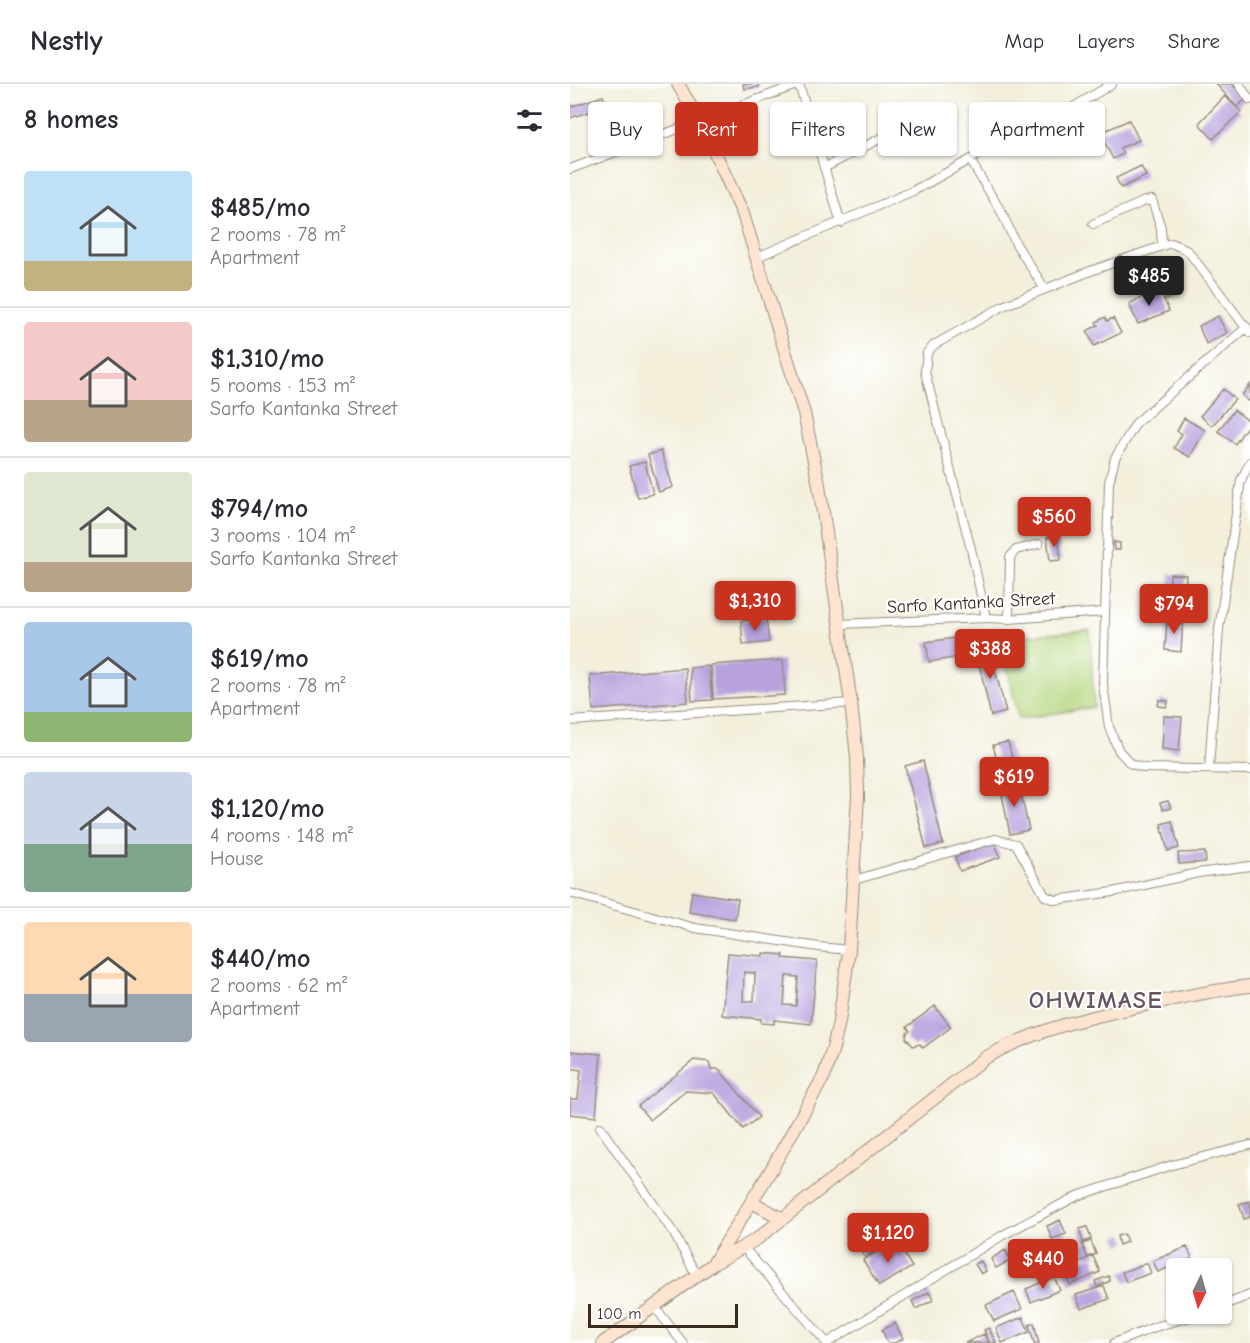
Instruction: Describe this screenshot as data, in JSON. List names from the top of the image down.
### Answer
{
  "streets": {
    "street": ["Sarfo Kantanka Street"]
  },
  "districts": ["OHWIMASE"],
  "scale_bar": "100 m",
  "north": "bottom",
  "page": {
    "header": "Nestly",
    "nav": ["Map", "Layers", "Share"],
    "heading": "8 homes",
    "chip": [
      "Buy",
      "Rent",
      "Filters",
      "New",
      "Apartment"
    ],
    "list": [
      {
        "name": "$485/mo",
        "note": "2 rooms · 78 m² · Apartment"
      },
      {
        "name": "$1,310/mo",
        "note": "5 rooms · 153 m² · Sarfo Kantanka Street"
      },
      {
        "name": "$794/mo",
        "note": "3 rooms · 104 m² · Sarfo Kantanka Street"
      },
      {
        "name": "$619/mo",
        "note": "2 rooms · 78 m² · Apartment"
      },
      {
        "name": "$1,120/mo",
        "note": "4 rooms · 148 m² · House"
      },
      {
        "name": "$440/mo",
        "note": "2 rooms · 62 m² · Apartment"
      }
    ],
    "price": [
      "$485",
      "$560",
      "$1,310",
      "$794",
      "$388",
      "$619",
      "$1,120",
      "$440"
    ],
    "scale": "100 m"
  }
}
